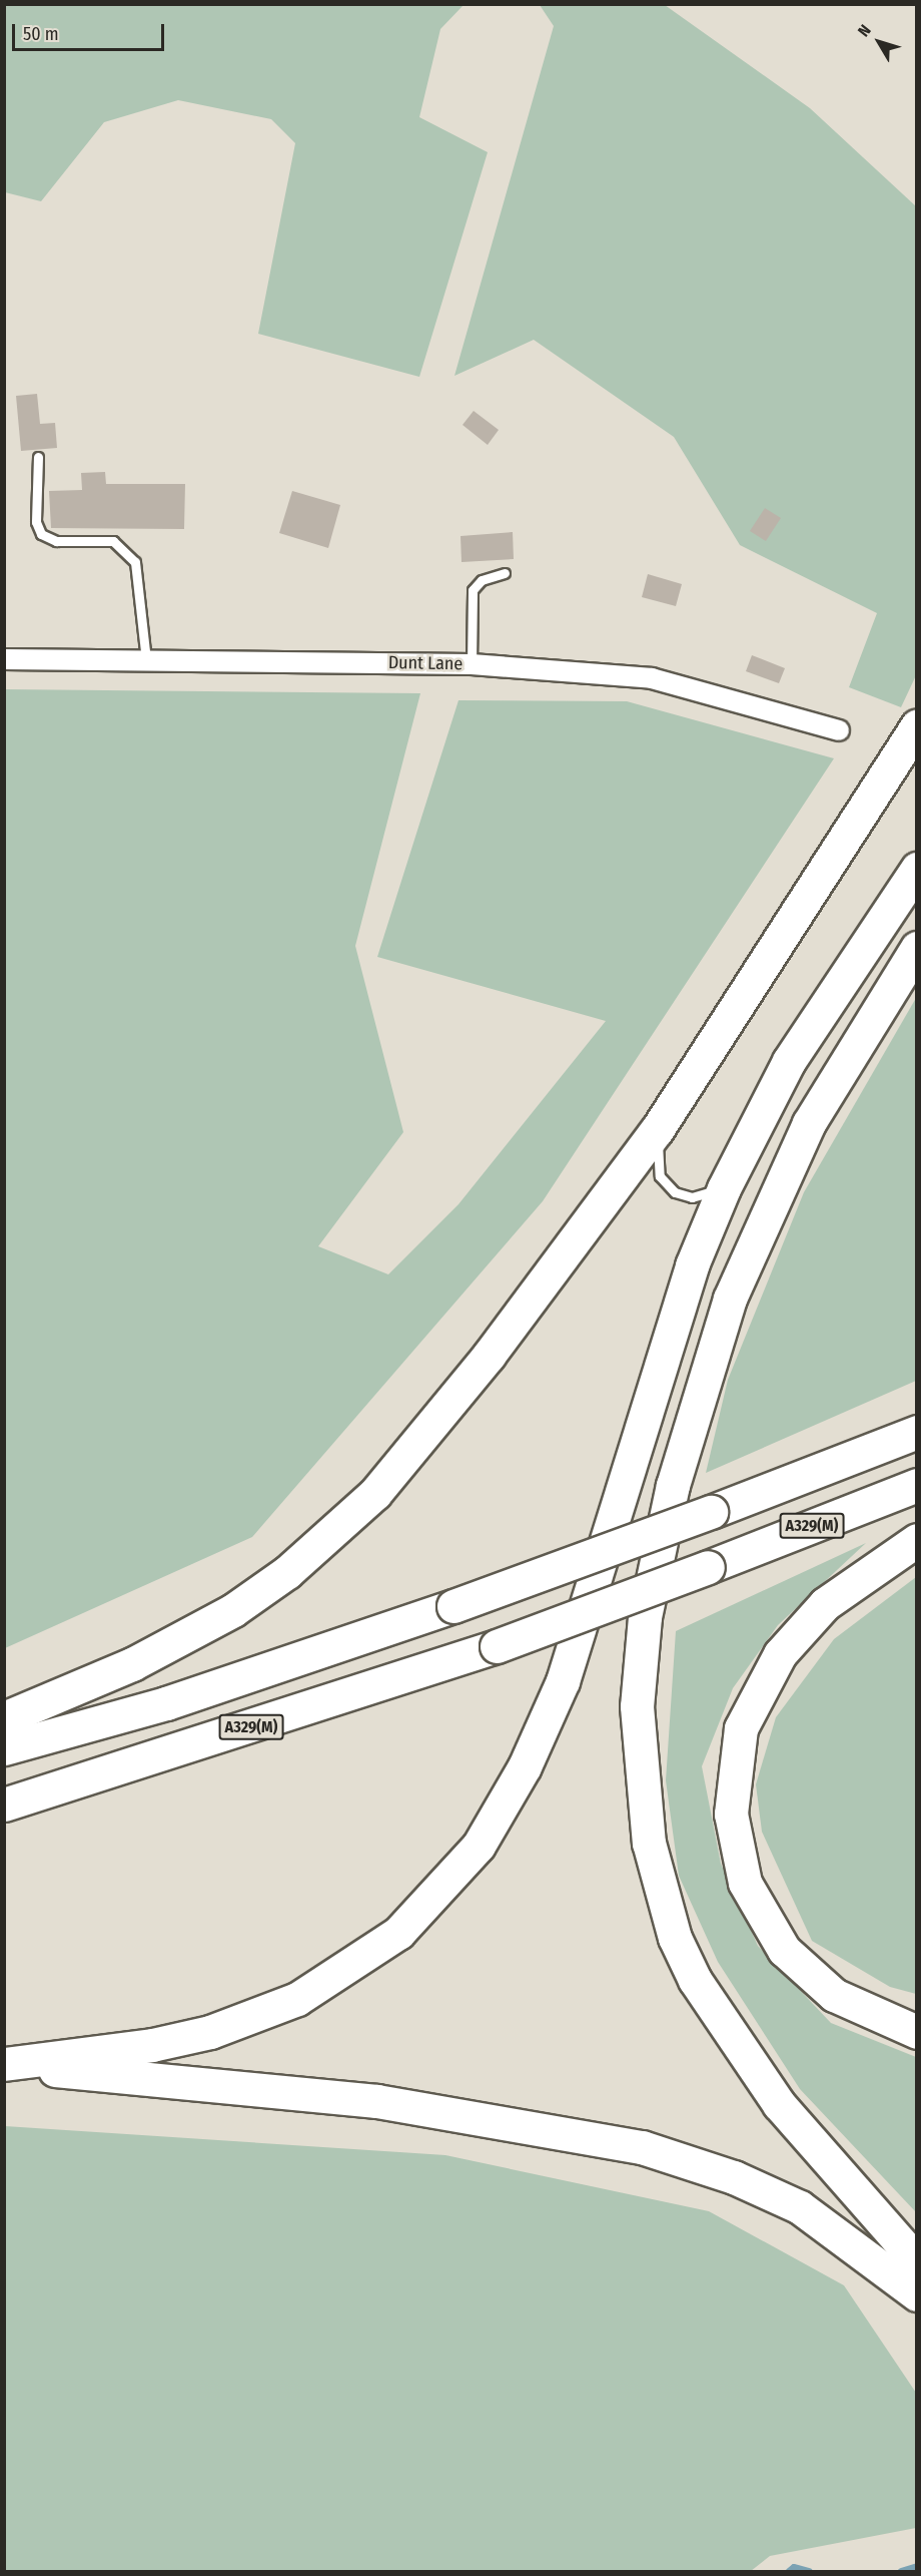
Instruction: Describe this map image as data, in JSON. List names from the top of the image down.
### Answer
{
  "streets": {
    "highway": ["A329(M)"],
    "street": ["Dunt Lane"]
  },
  "scale_bar": "50 m",
  "north": "top left"
}
